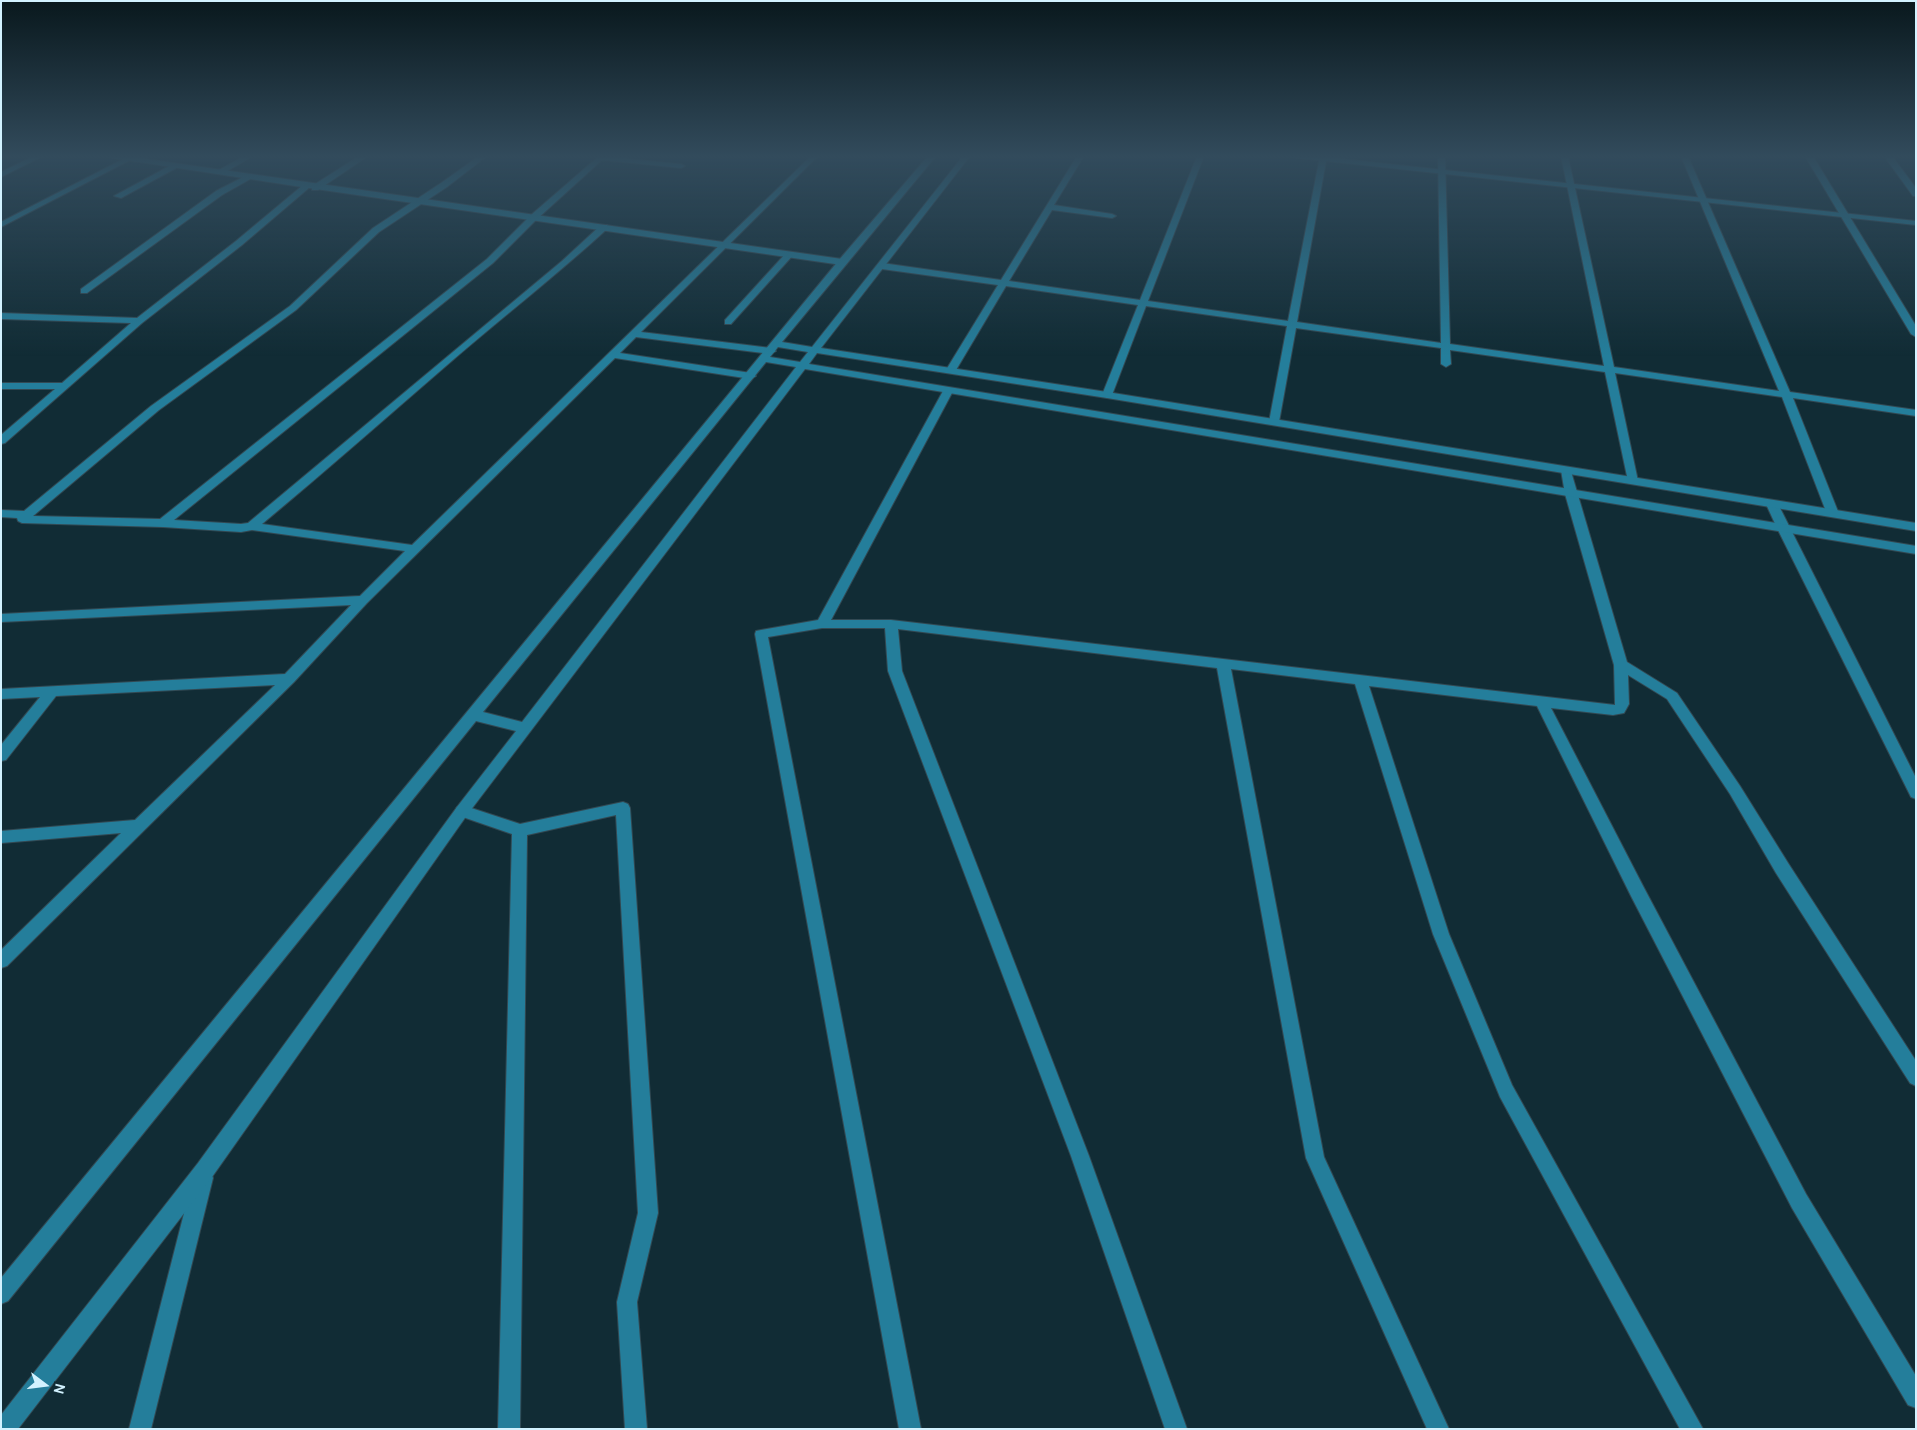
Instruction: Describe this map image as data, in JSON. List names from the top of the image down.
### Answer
{
  "north": "right"
}
